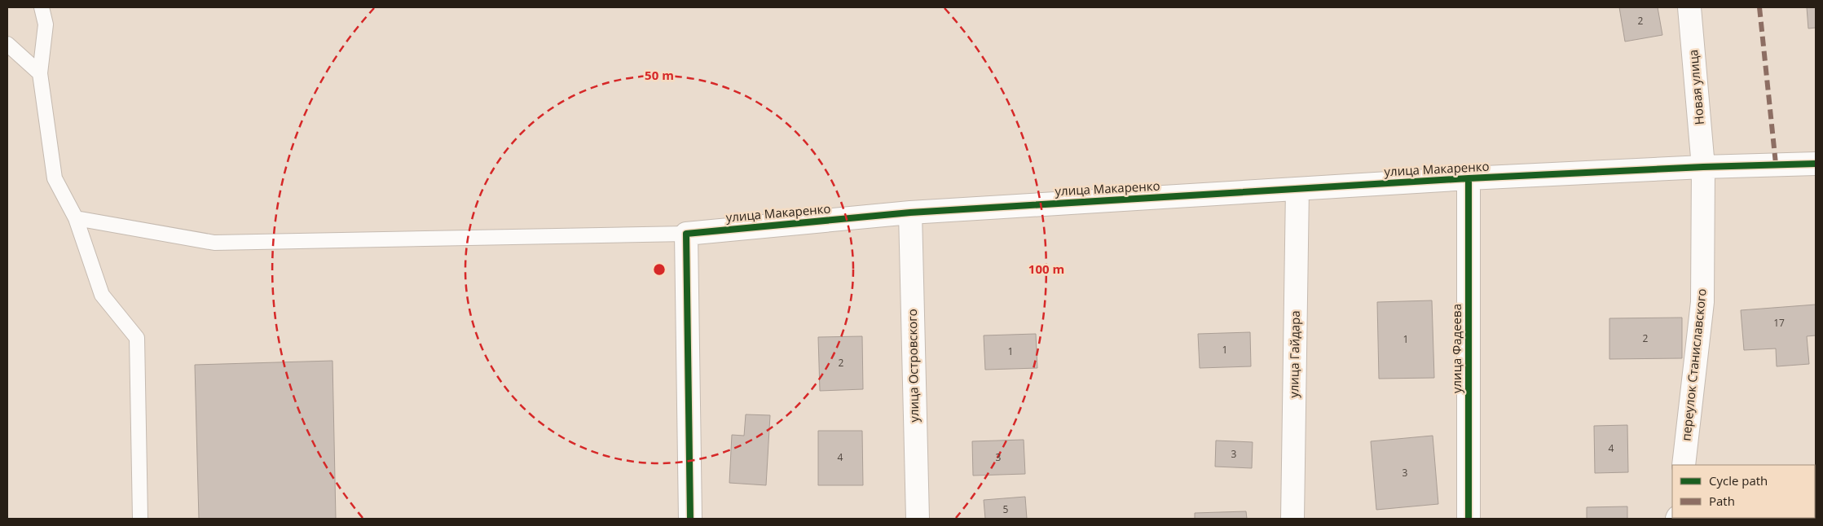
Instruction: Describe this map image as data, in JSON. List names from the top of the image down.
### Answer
{
  "streets": {
    "street": [
      "Новая улица",
      "улица Макаренко",
      "улица Фадеева",
      "улица Гайдара",
      "переулок Станиславского",
      "улица Островского"
    ]
  },
  "crossings": [
    ["Новая улица", "улица Макаренко"],
    ["Новая улица", "переулок Станиславского"],
    ["улица Макаренко", "улица Фадеева"],
    ["улица Макаренко", "улица Гайдара"],
    ["улица Макаренко", "переулок Станиславского"],
    ["улица Макаренко", "улица Островского"]
  ],
  "house_numbers": [
    "2",
    "17",
    "2",
    "1",
    "1",
    "1",
    "2",
    "4",
    "3",
    "4",
    "3",
    "3",
    "5"
  ],
  "legend": ["Cycle path", "Path"],
  "rings": ["50 m", "100 m"]
}
